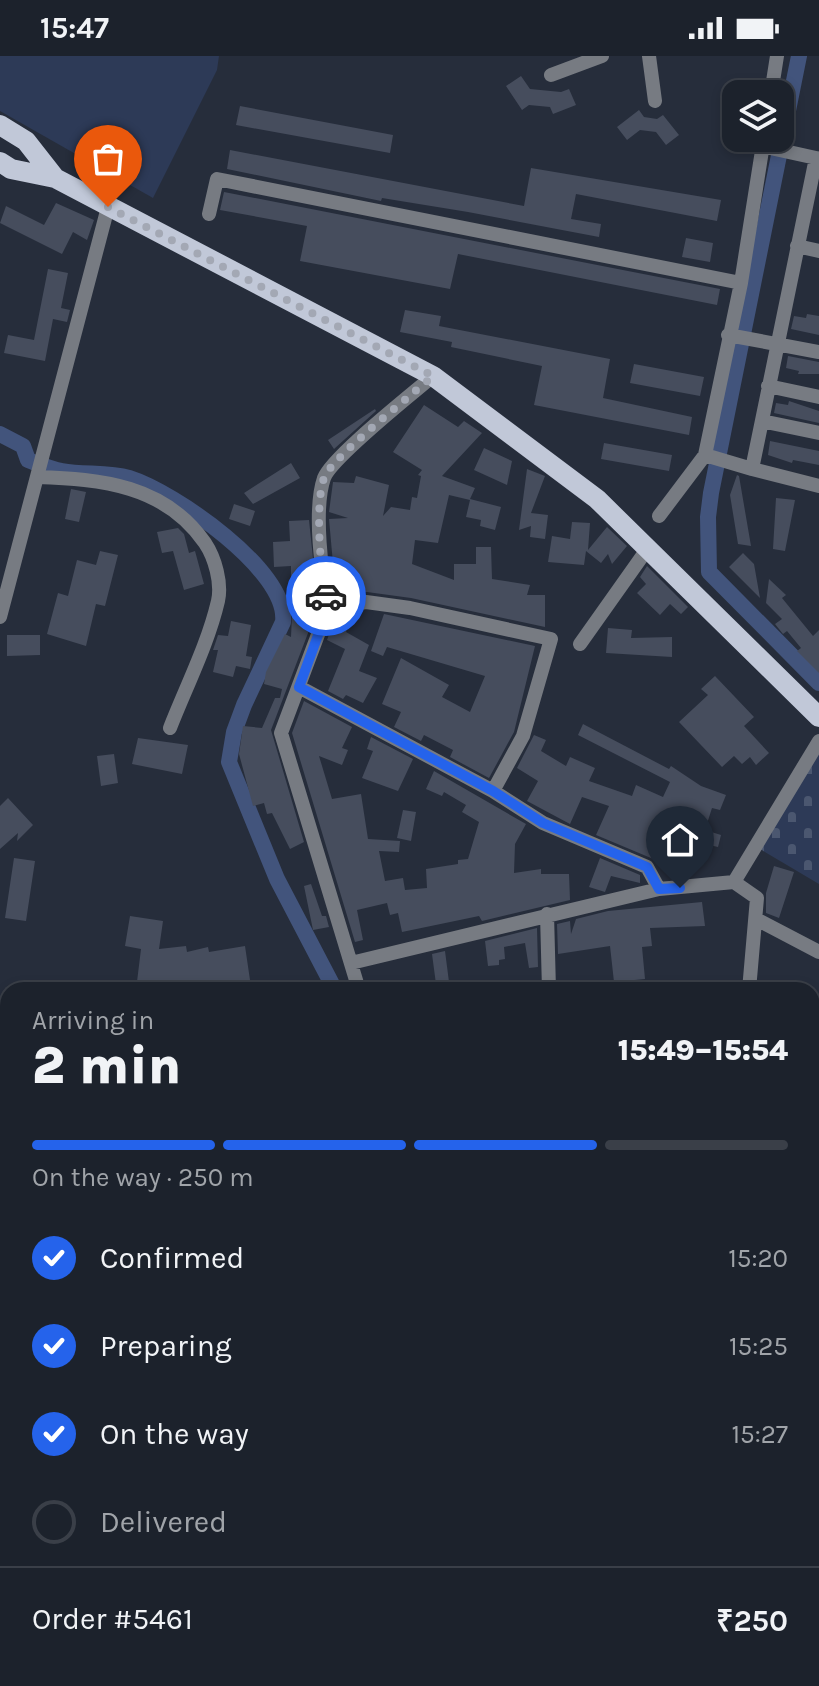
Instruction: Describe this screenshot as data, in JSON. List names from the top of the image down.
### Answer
{
  "page": {
    "status": "15:47",
    "heading": ["2 min", "Arriving in", "15:49–15:54"],
    "panel": ["Order #5461", "₹250"],
    "bar": "On the way · 250 m",
    "list": [
      ["Confirmed", "15:20"],
      ["Preparing", "15:25"],
      ["On the way", "15:27"],
      "Delivered"
    ]
  }
}
